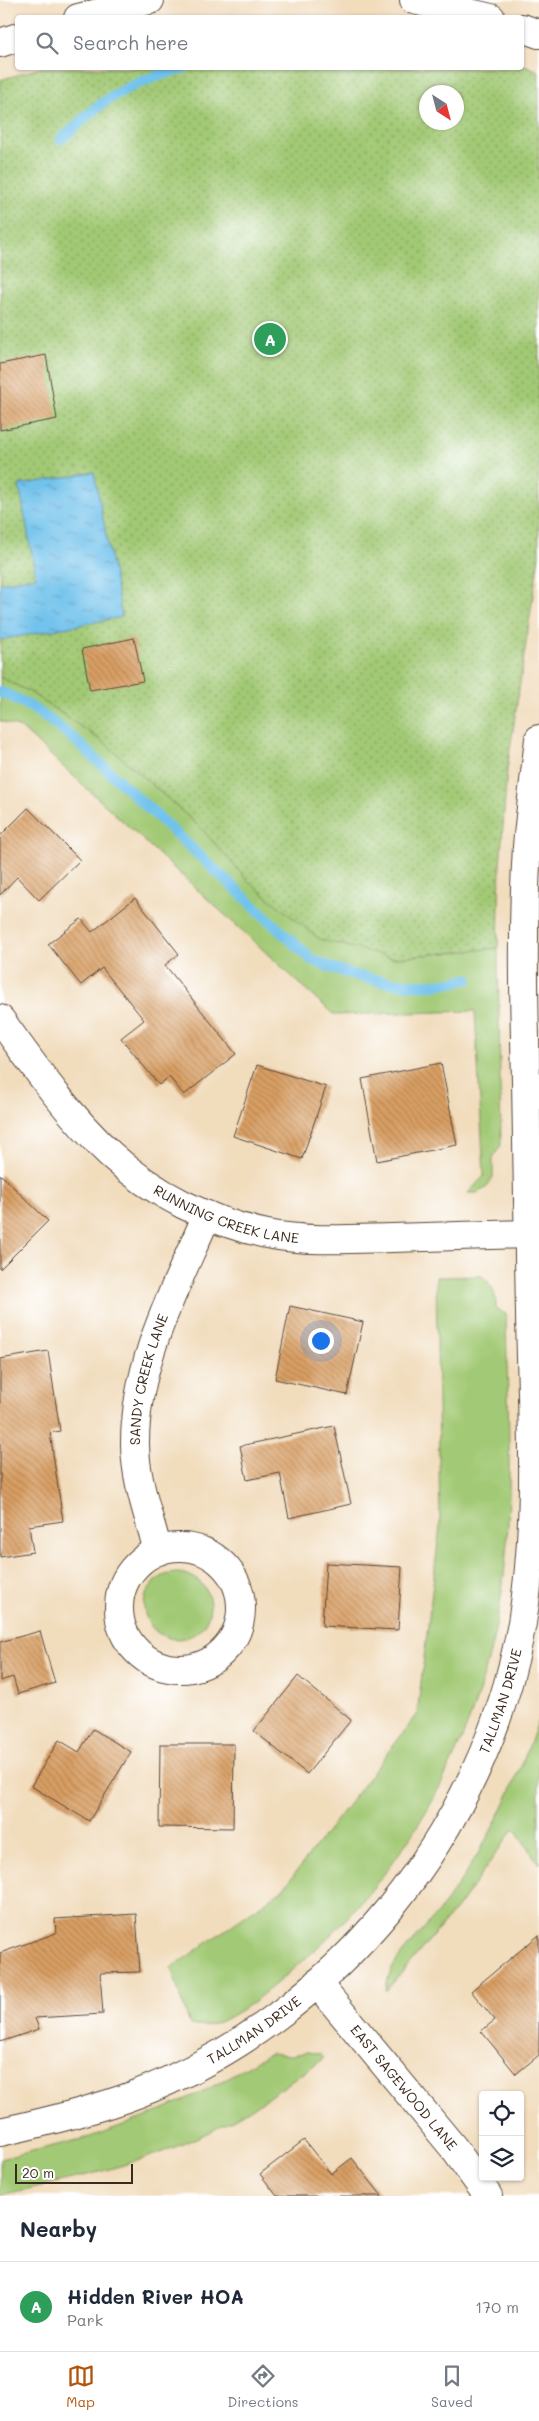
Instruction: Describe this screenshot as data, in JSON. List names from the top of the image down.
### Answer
{
  "streets": {
    "street": [
      "RUNNING CREEK LANE",
      "SANDY CREEK LANE",
      "TALLMAN DRIVE",
      "EAST SAGEWOOD LANE"
    ]
  },
  "crossings": [
    ["RUNNING CREEK LANE", "SANDY CREEK LANE"],
    ["RUNNING CREEK LANE", "TALLMAN DRIVE"],
    ["TALLMAN DRIVE", "EAST SAGEWOOD LANE"]
  ],
  "scale_bar": "20 m",
  "north": "bottom right",
  "page": {
    "search": "Search here",
    "pins": "A",
    "scale": "20 m",
    "heading": "Nearby",
    "list": [
      {
        "mark": "A",
        "name": "Hidden River HOA",
        "note": "Park",
        "value": "170 m"
      }
    ],
    "nav": ["Map", "Directions", "Saved"]
  }
}
